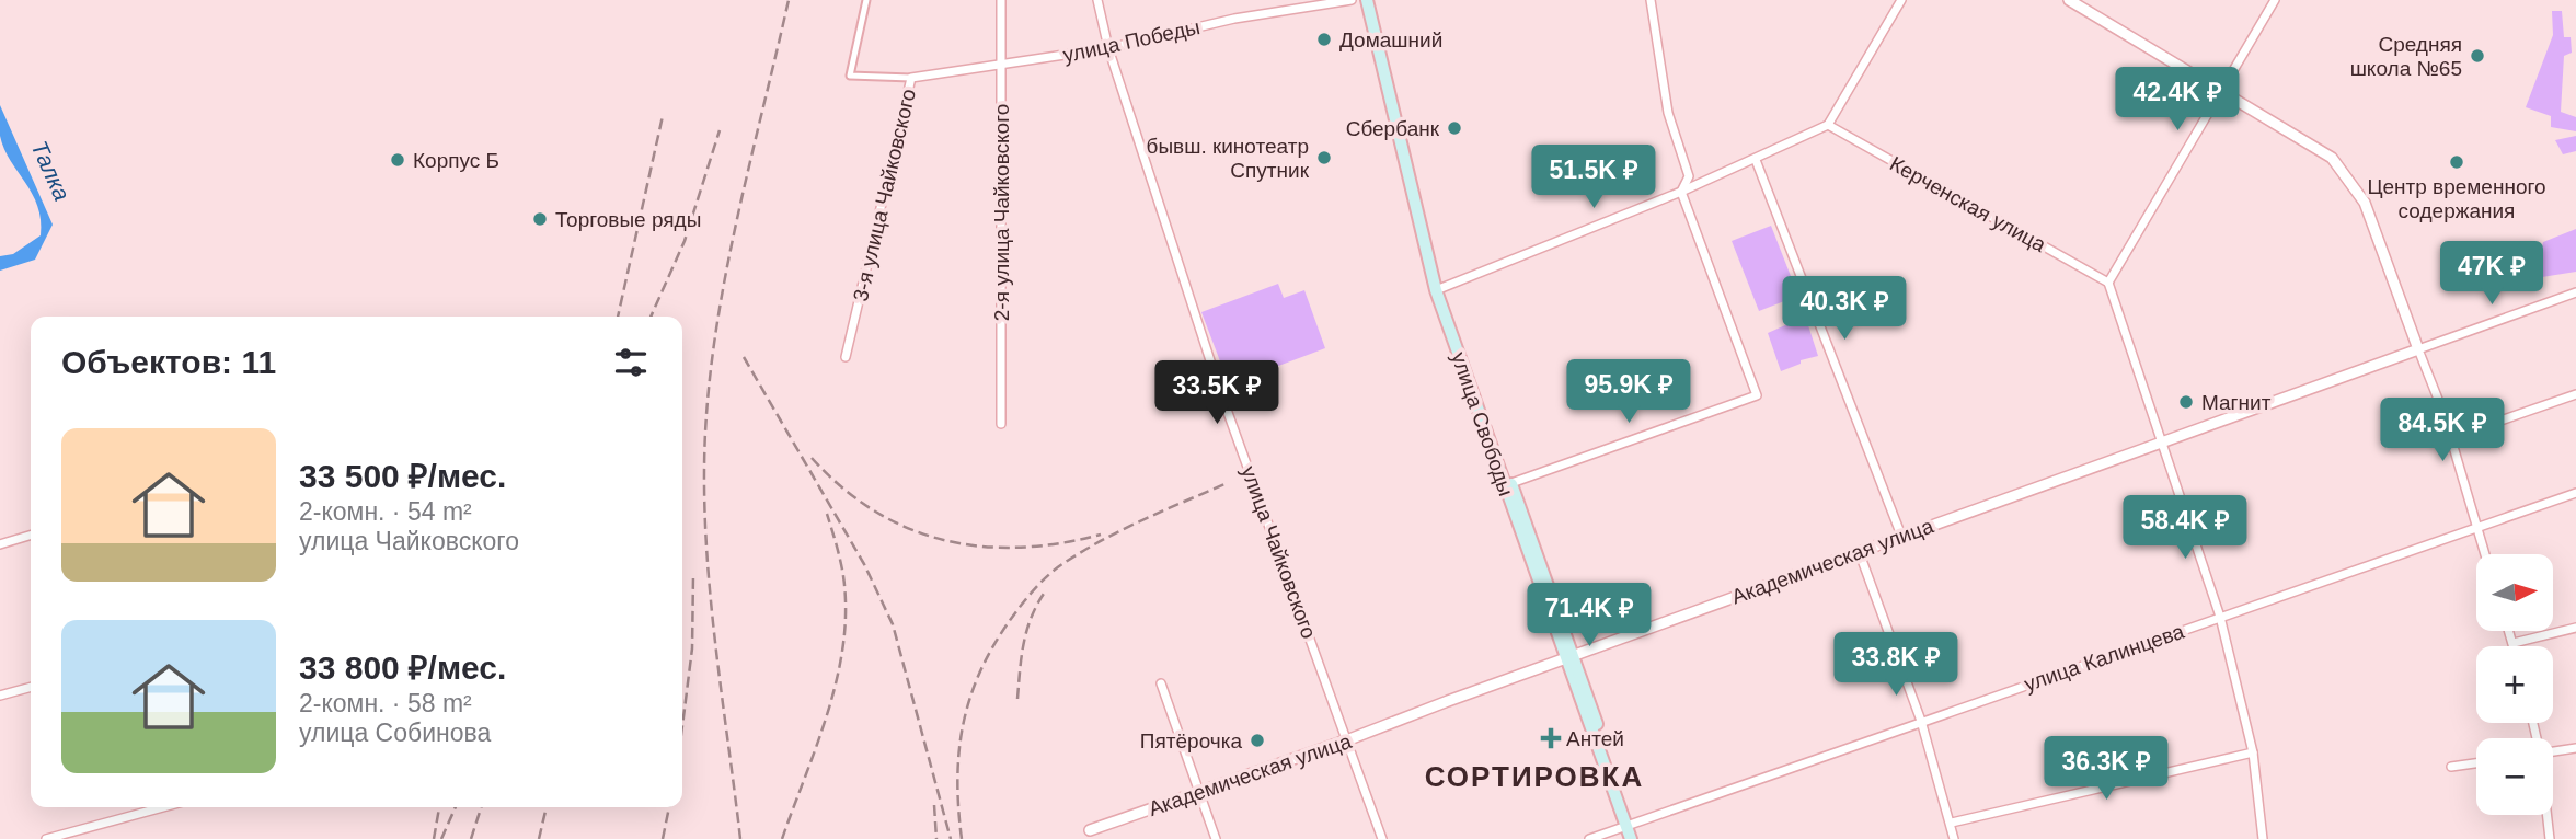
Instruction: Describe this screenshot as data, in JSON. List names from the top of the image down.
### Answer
{
  "streets": {
    "main road": ["улица Свободы"],
    "street": [
      "улица Победы",
      "3-я улица Чайковского",
      "Керченская улица",
      "2-я улица Чайковского",
      "улица Чайковского",
      "Академическая улица",
      "улица Калинцева"
    ]
  },
  "crossings": [
    ["улица Победы", "3-я улица Чайковского"],
    ["улица Победы", "2-я улица Чайковского"],
    ["улица Победы", "улица Чайковского"],
    ["улица Свободы", "Академическая улица"],
    ["улица Свободы", "улица Калинцева"],
    ["улица Чайковского", "Академическая улица"]
  ],
  "districts": ["СОРТИРОВКА"],
  "water": ["Талка"],
  "places": {
    "other": [
      "Домашний",
      "Средняя школа №65",
      "Сбербанк",
      "бывш. кинотеатр Спутник",
      "Корпус Б",
      "Центр временного содержания",
      "Торговые ряды",
      "Магнит",
      "Пятёрочка"
    ],
    "health": ["Антей"]
  },
  "north": "right",
  "page": {
    "price": [
      "42.4K ₽",
      "51.5K ₽",
      "47K ₽",
      "40.3K ₽",
      "95.9K ₽",
      "33.5K ₽",
      "84.5K ₽",
      "58.4K ₽",
      "71.4K ₽",
      "33.8K ₽",
      "36.3K ₽"
    ],
    "heading": "Объектов: 11",
    "list": [
      {
        "name": "33 500 ₽/мес.",
        "note": "2-комн. · 54 m² · улица Чайковского"
      },
      {
        "name": "33 800 ₽/мес.",
        "note": "2-комн. · 58 m² · улица Собинова"
      }
    ],
    "map_buttons": ["+", "−"]
  }
}
